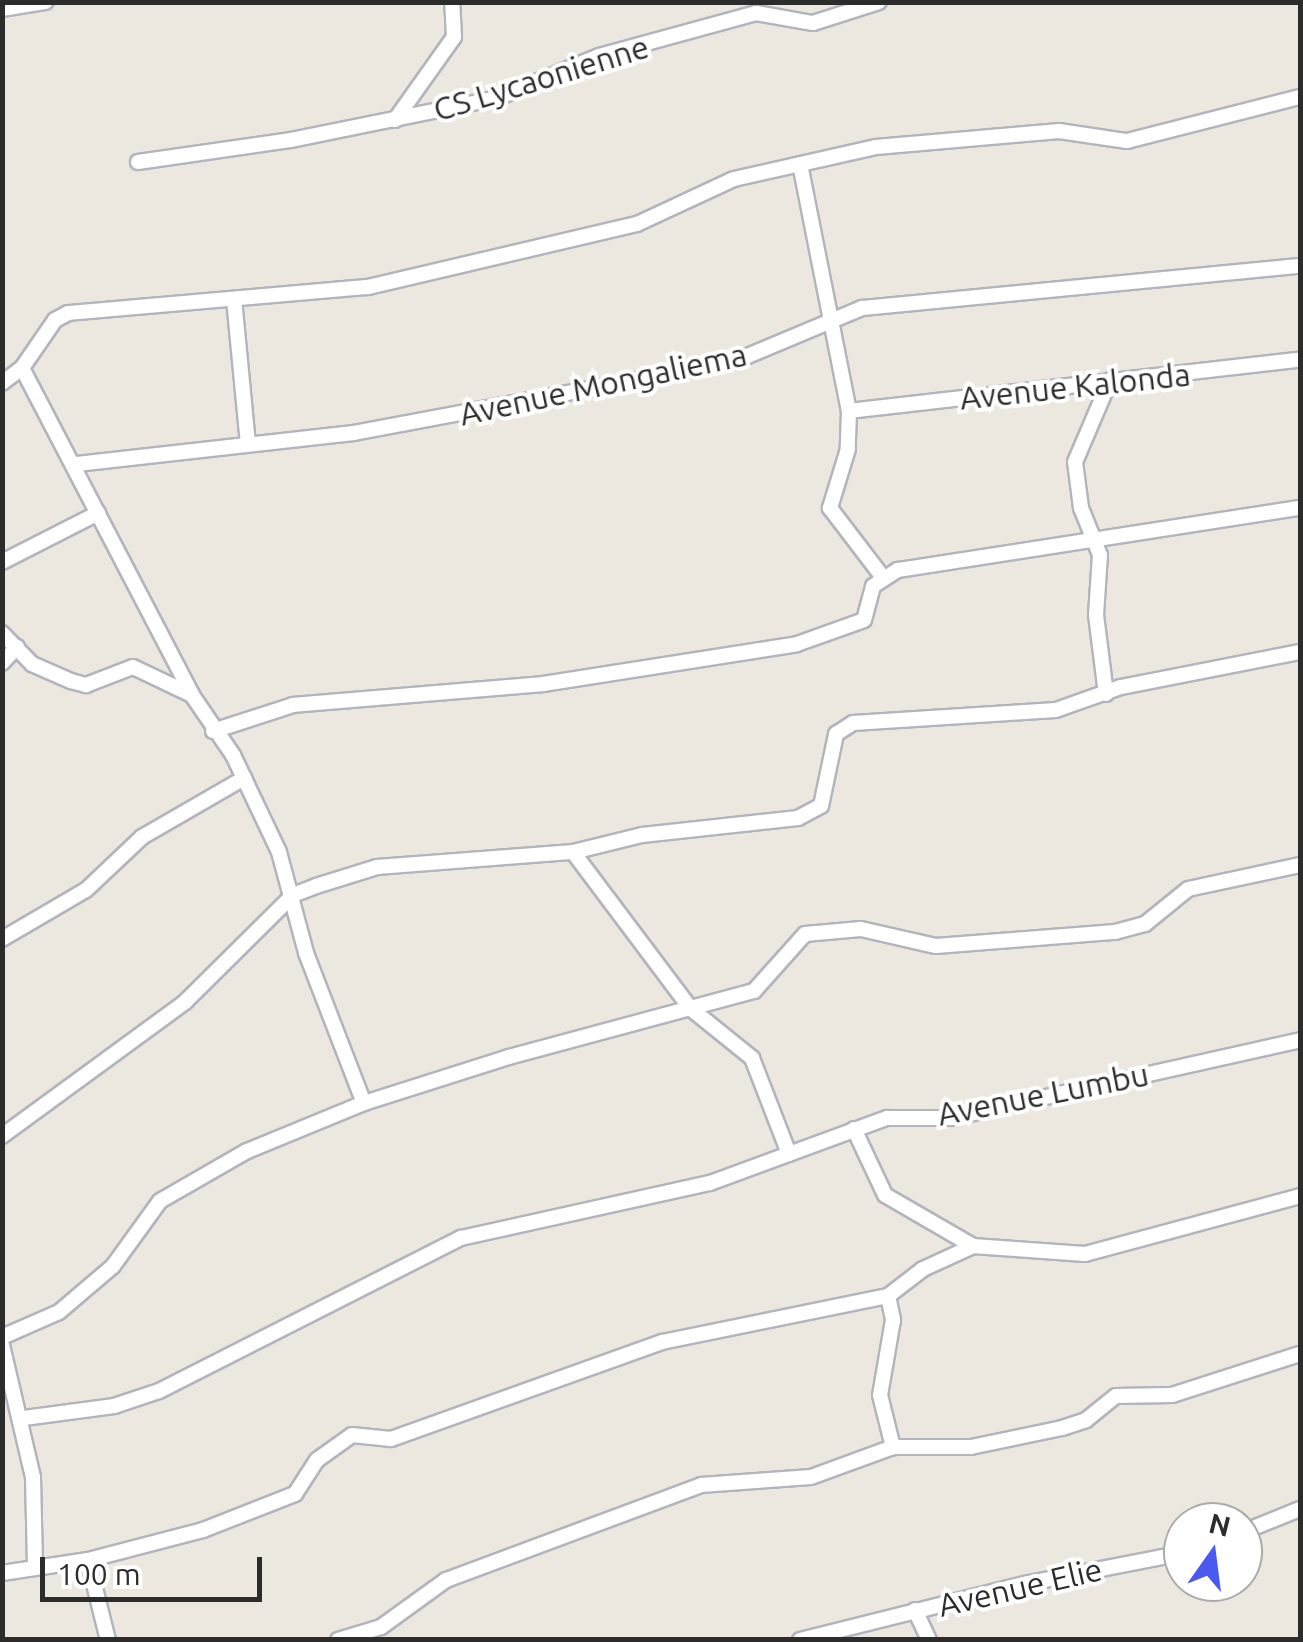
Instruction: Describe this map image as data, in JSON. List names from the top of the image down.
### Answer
{
  "streets": {
    "street": [
      "CS Lycaonienne",
      "Avenue Mongaliema",
      "Avenue Kalonda",
      "Avenue Lumbu",
      "Avenue Elie"
    ]
  },
  "scale_bar": "100 m",
  "north": "top"
}
